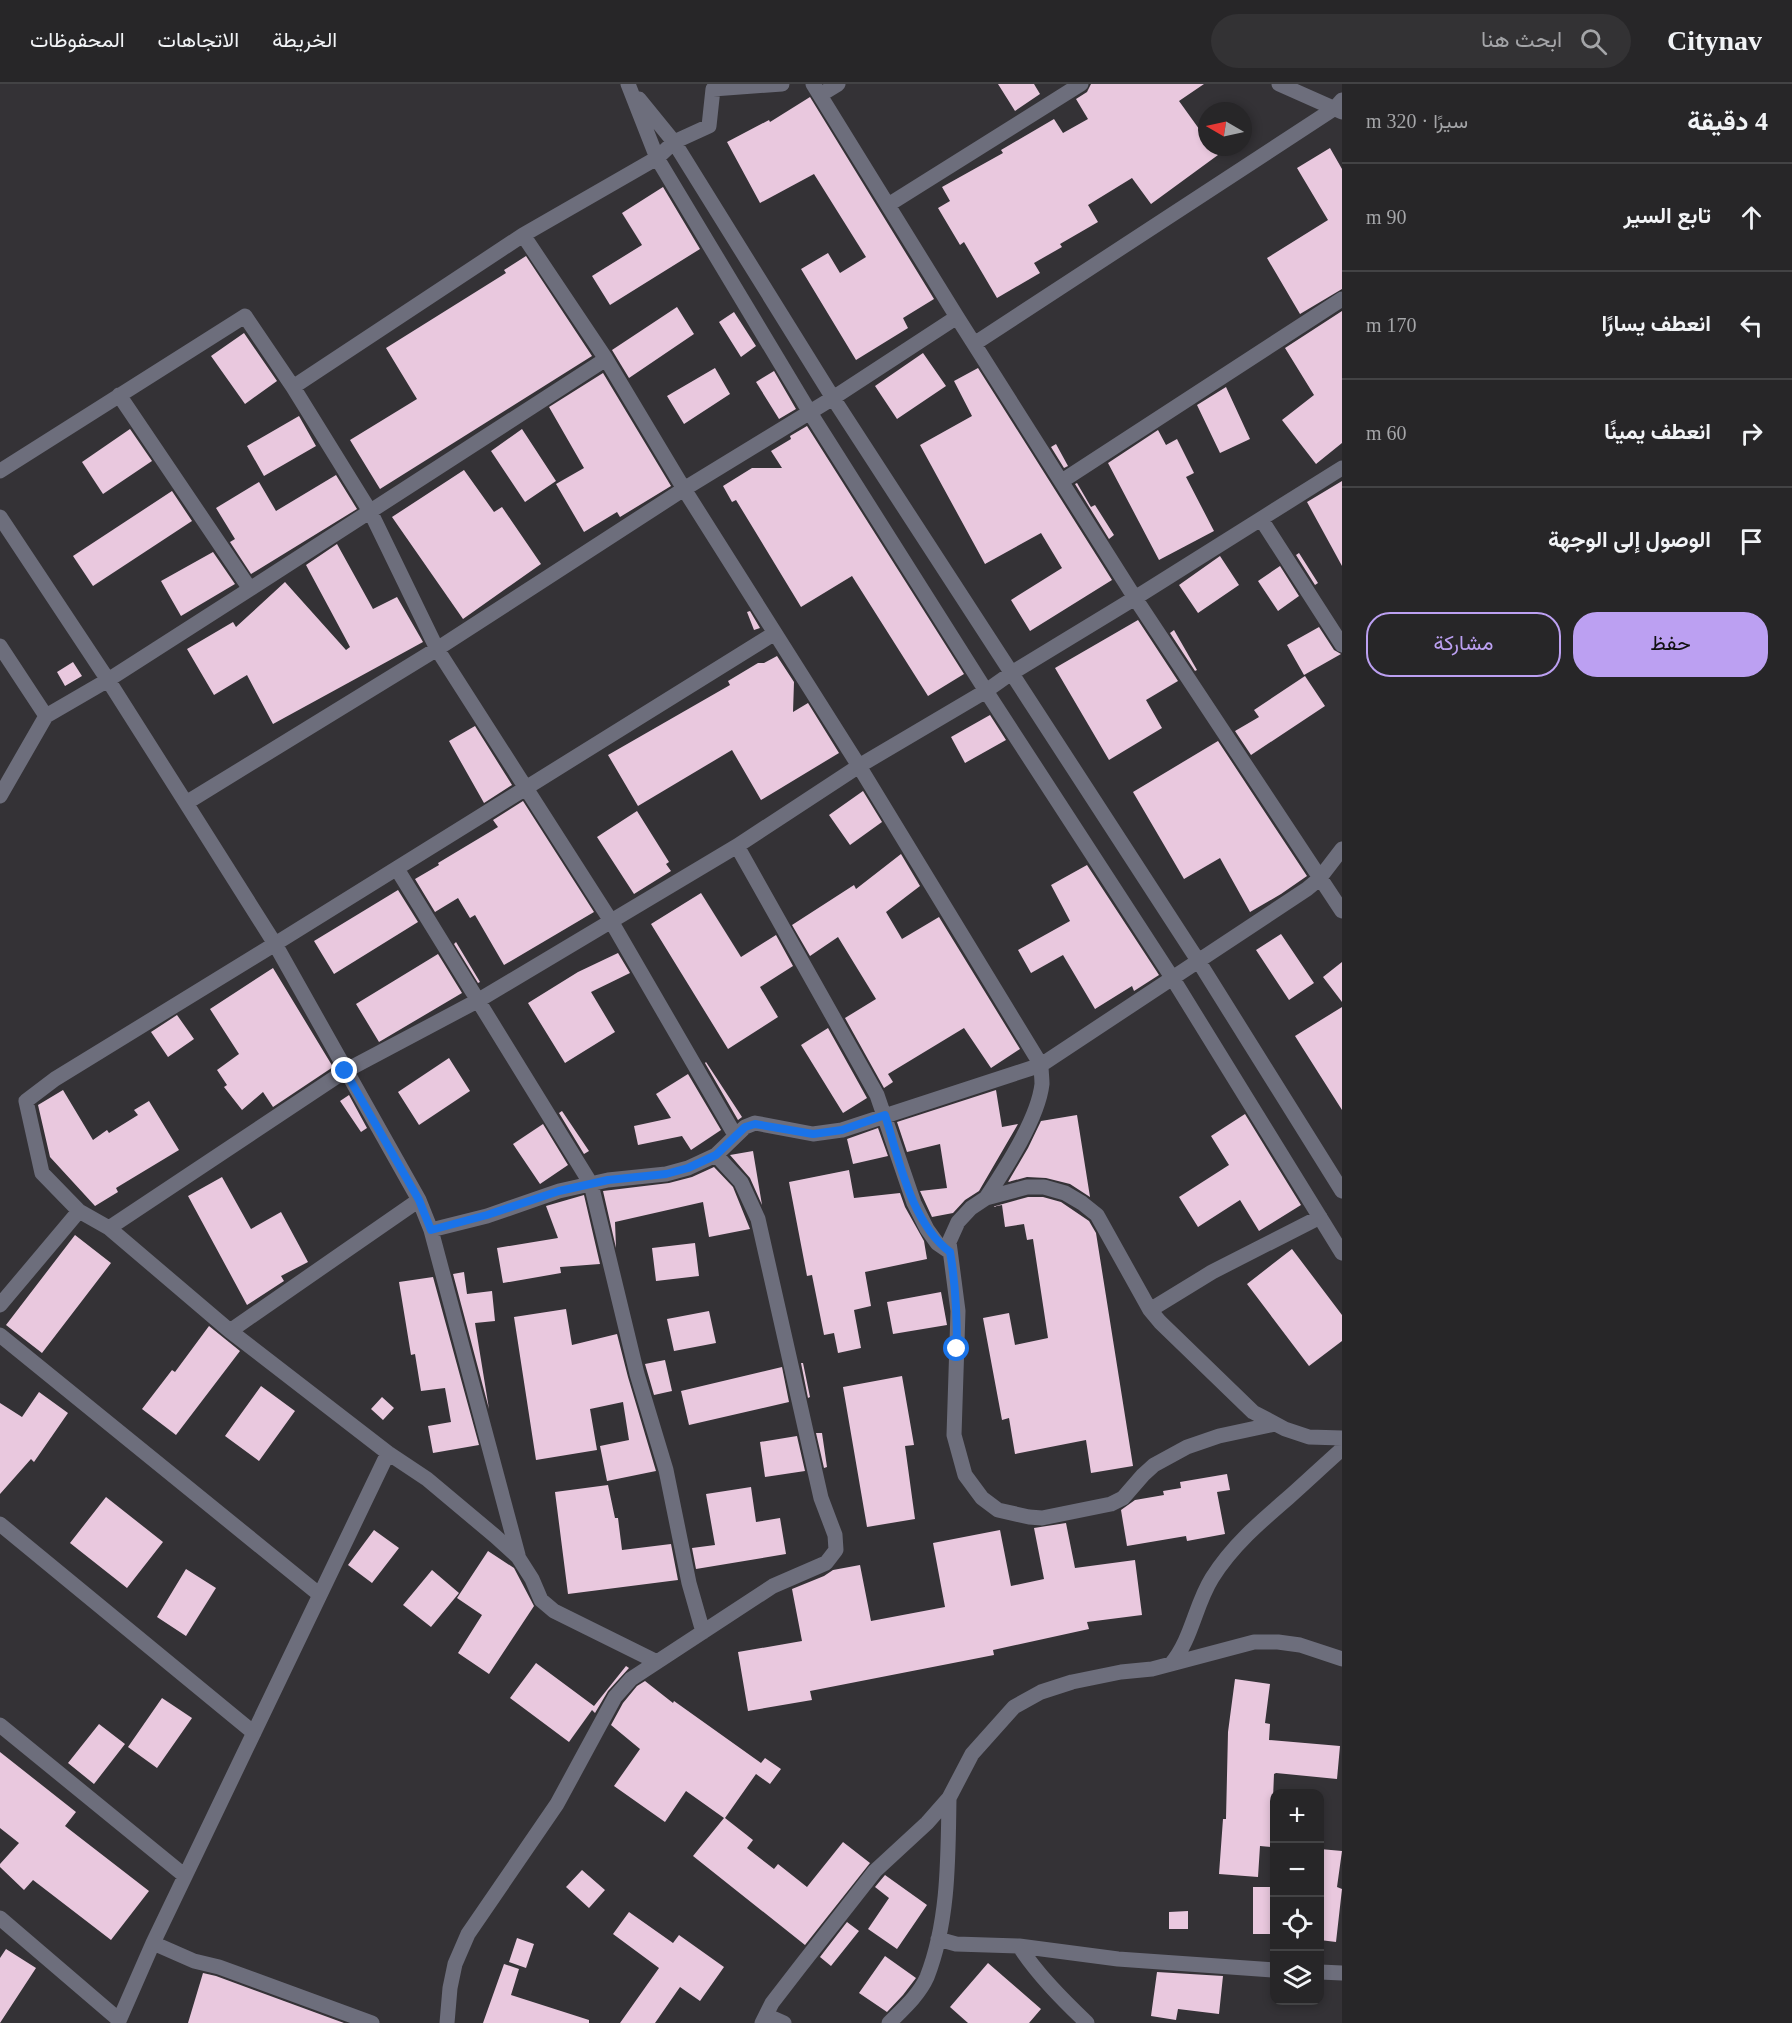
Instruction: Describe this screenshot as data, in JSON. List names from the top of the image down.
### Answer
{
  "north": "left",
  "page": {
    "header": "Citynav",
    "search": "ابحث هنا",
    "nav": ["الخريطة", "الاتجاهات", "المحفوظات"],
    "heading": ["4 دقيقة", "سيرًا · 320 m"],
    "list": [
      ["تابع السير", "90 m"],
      ["انعطف يسارًا", "170 m"],
      ["انعطف يمينًا", "60 m"],
      "الوصول إلى الوجهة"
    ],
    "buttons": ["حفظ", "مشاركة"],
    "map_buttons": ["+", "−"]
  }
}
